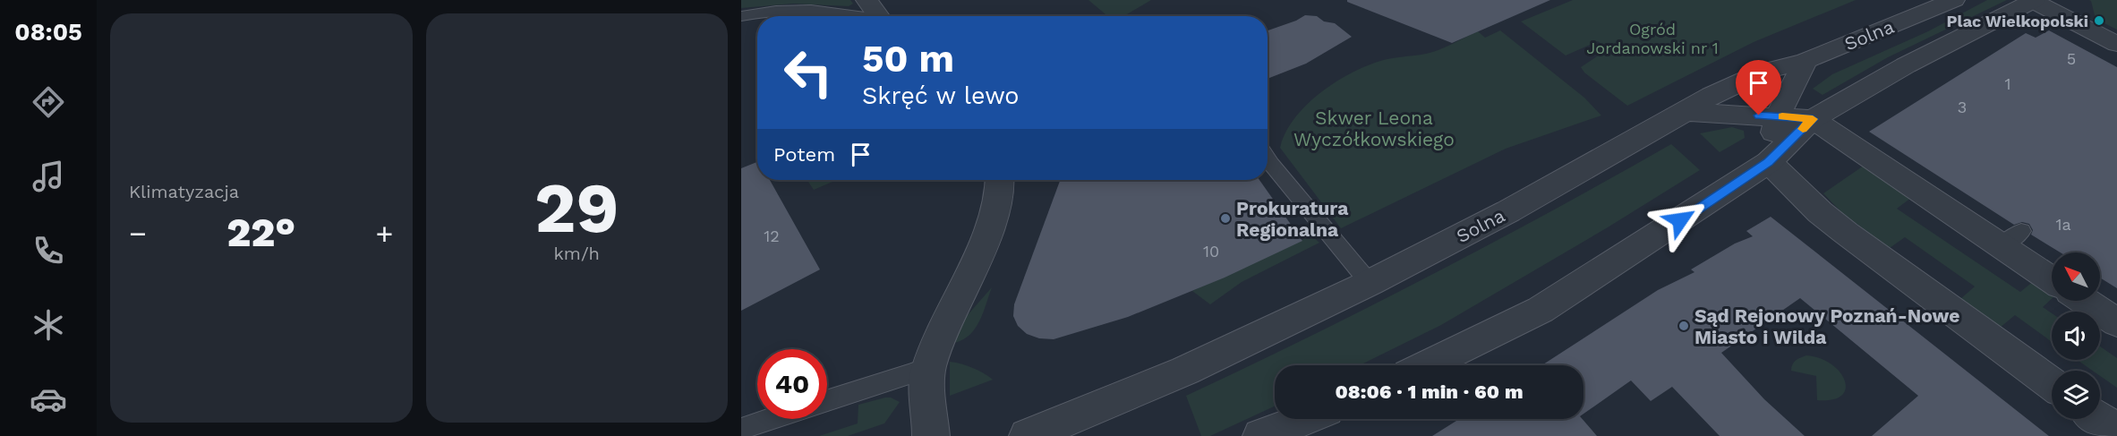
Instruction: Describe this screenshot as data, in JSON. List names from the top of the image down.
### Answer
{
  "streets": {
    "street": ["Solna"]
  },
  "parks": ["Ogród Jordanowski nr 1", "Skwer Leona Wyczółkowskiego"],
  "places": ["Plac Wielkopolski", "Prokuratura Regionalna", "Sąd Rejonowy Poznań-Nowe Miasto i Wilda"],
  "house_numbers": [
    "5",
    "1",
    "3",
    "1a",
    "12",
    "10"
  ],
  "north": "top left",
  "page": {
    "tabs": "08:05",
    "tile": [
      "Klimatyzacja",
      ["29", "km/h"]
    ],
    "turn": ["50 m", "Skręć w lewo"],
    "then": "Potem",
    "heat": ["−", "22°", "+"],
    "limit": "40",
    "trip": "08:06 · 1 min · 60 m"
  }
}
